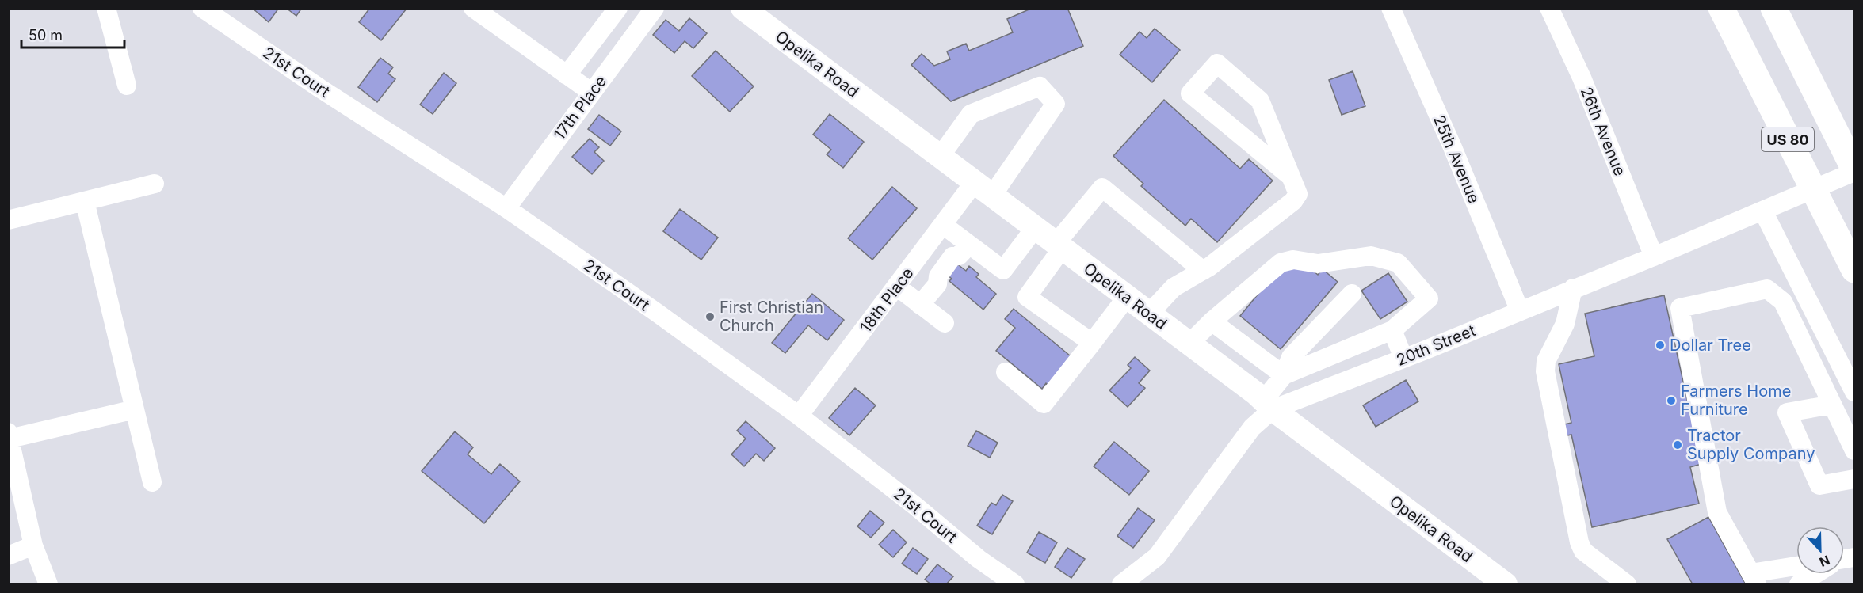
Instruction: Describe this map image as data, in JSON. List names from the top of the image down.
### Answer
{
  "streets": {
    "highway": ["US 80"],
    "main road": ["Opelika Road"],
    "street": [
      "21st Court",
      "17th Place",
      "26th Avenue",
      "25th Avenue",
      "18th Place",
      "20th Street"
    ]
  },
  "crossings": [
    ["Opelika Road", "18th Place"],
    ["Opelika Road", "20th Street"],
    ["21st Court", "17th Place"],
    ["21st Court", "18th Place"],
    ["26th Avenue", "20th Street"],
    ["US 80", "20th Street"],
    ["25th Avenue", "20th Street"]
  ],
  "places": [
    "First Christian Church",
    "Dollar Tree",
    "Farmers Home Furniture",
    "Tractor Supply Company"
  ],
  "scale_bar": "50 m",
  "north": "bottom"
}
